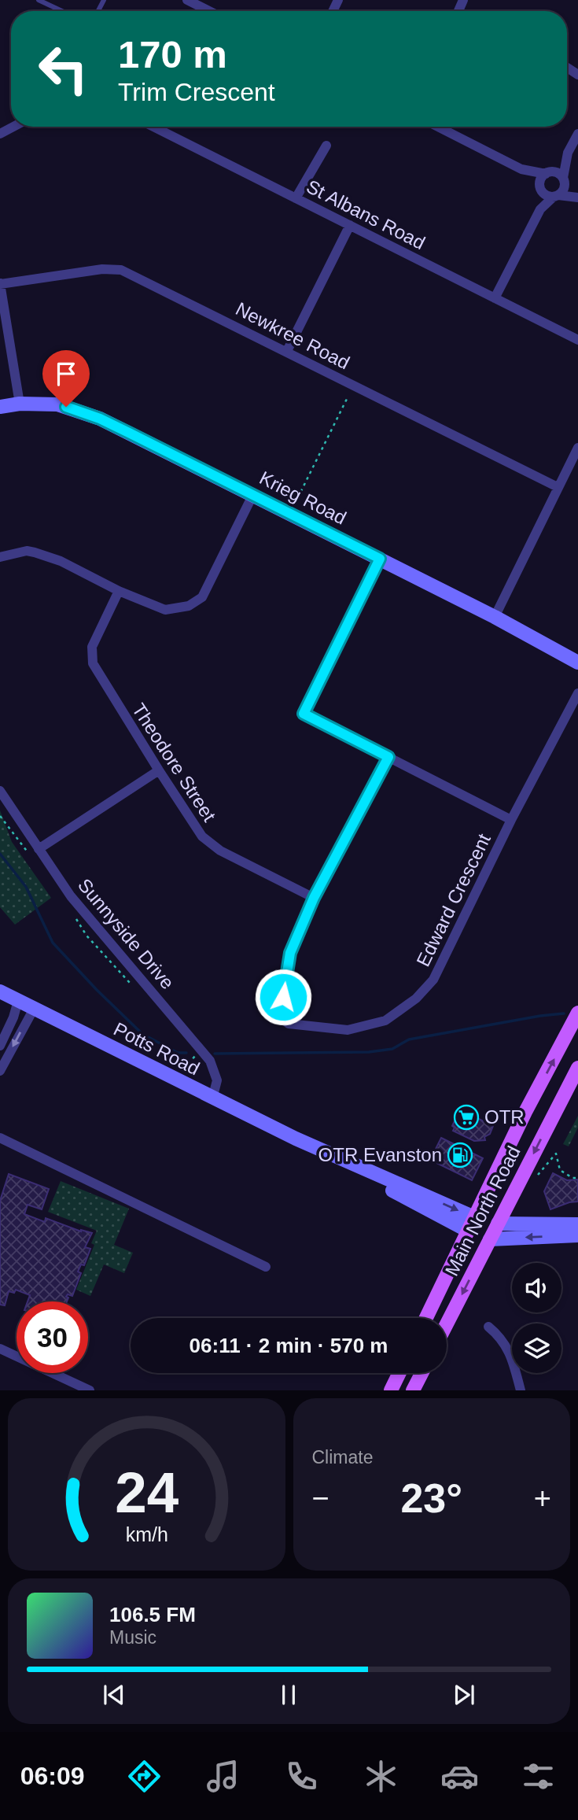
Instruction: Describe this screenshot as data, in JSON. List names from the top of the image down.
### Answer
{
  "streets": {
    "main road": ["Main North Road"],
    "street": [
      "St Albans Road",
      "Newkree Road",
      "Krieg Road",
      "Theodore Street",
      "Edward Crescent",
      "Sunnyside Drive",
      "Potts Road"
    ]
  },
  "crossings": [
    ["Theodore Street", "Edward Crescent"],
    ["Sunnyside Drive", "Potts Road"],
    ["Potts Road", "Main North Road"]
  ],
  "places": {
    "supermarket": ["OTR"],
    "fuel station": ["OTR Evanston"]
  },
  "page": {
    "turn": ["170 m", "Trim Crescent"],
    "limit": "30",
    "trip": "06:11 · 2 min · 570 m",
    "tile": "Climate",
    "heat": ["−", "23°", "+"],
    "song": ["106.5 FM", "Music"],
    "tabs": "06:09",
    "gauge": ["24", "km/h"]
  }
}
